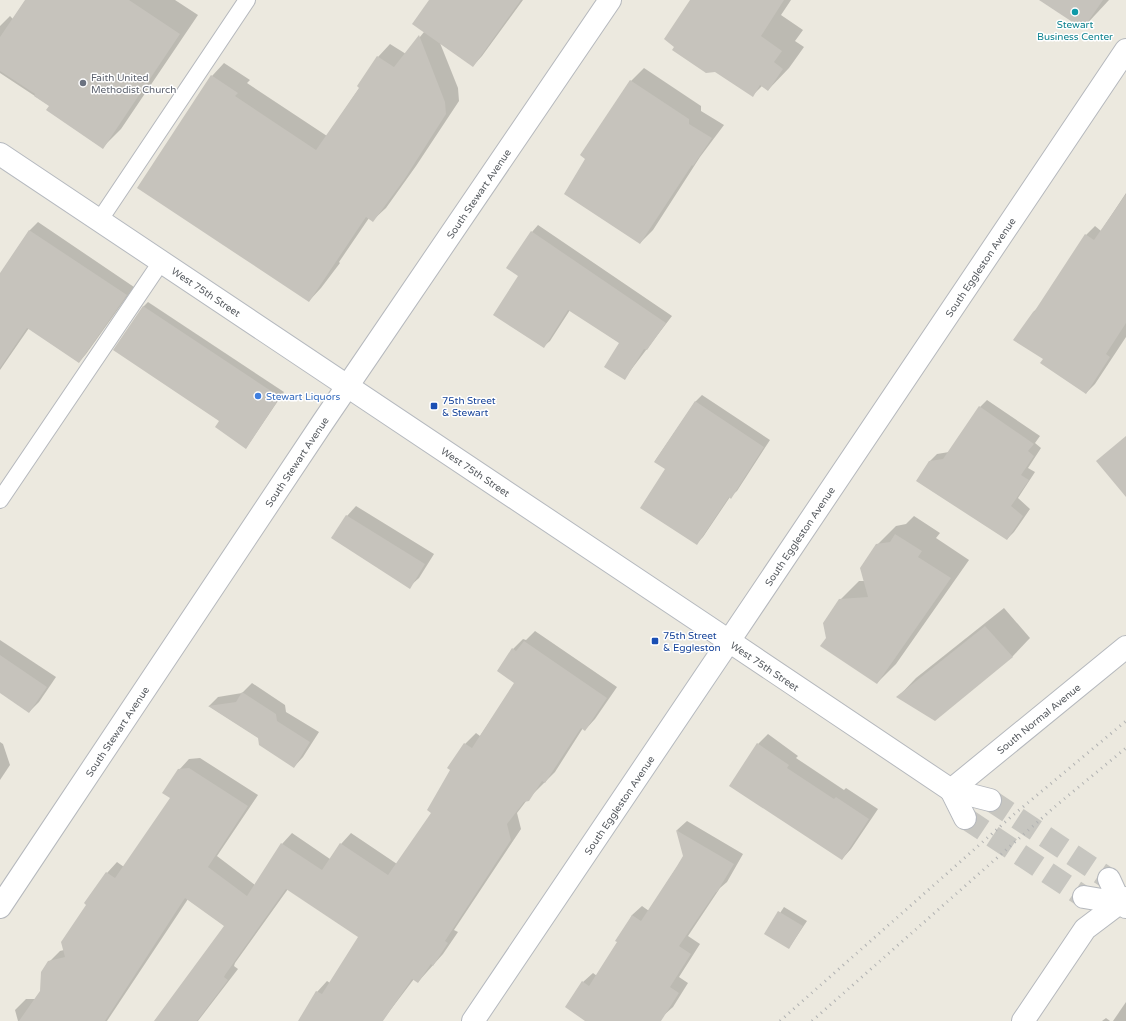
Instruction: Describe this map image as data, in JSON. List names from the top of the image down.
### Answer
{
  "streets": {
    "street": [
      "South Stewart Avenue",
      "South Eggleston Avenue",
      "West 75th Street",
      "South Normal Avenue"
    ]
  },
  "crossings": [
    ["South Stewart Avenue", "West 75th Street"],
    ["South Eggleston Avenue", "West 75th Street"],
    ["West 75th Street", "South Normal Avenue"]
  ],
  "places": {
    "other": ["Stewart Business Center", "Faith United Methodist Church", "Stewart Liquors"],
    "transit": ["75th Street & Stewart", "75th Street & Eggleston"]
  }
}
